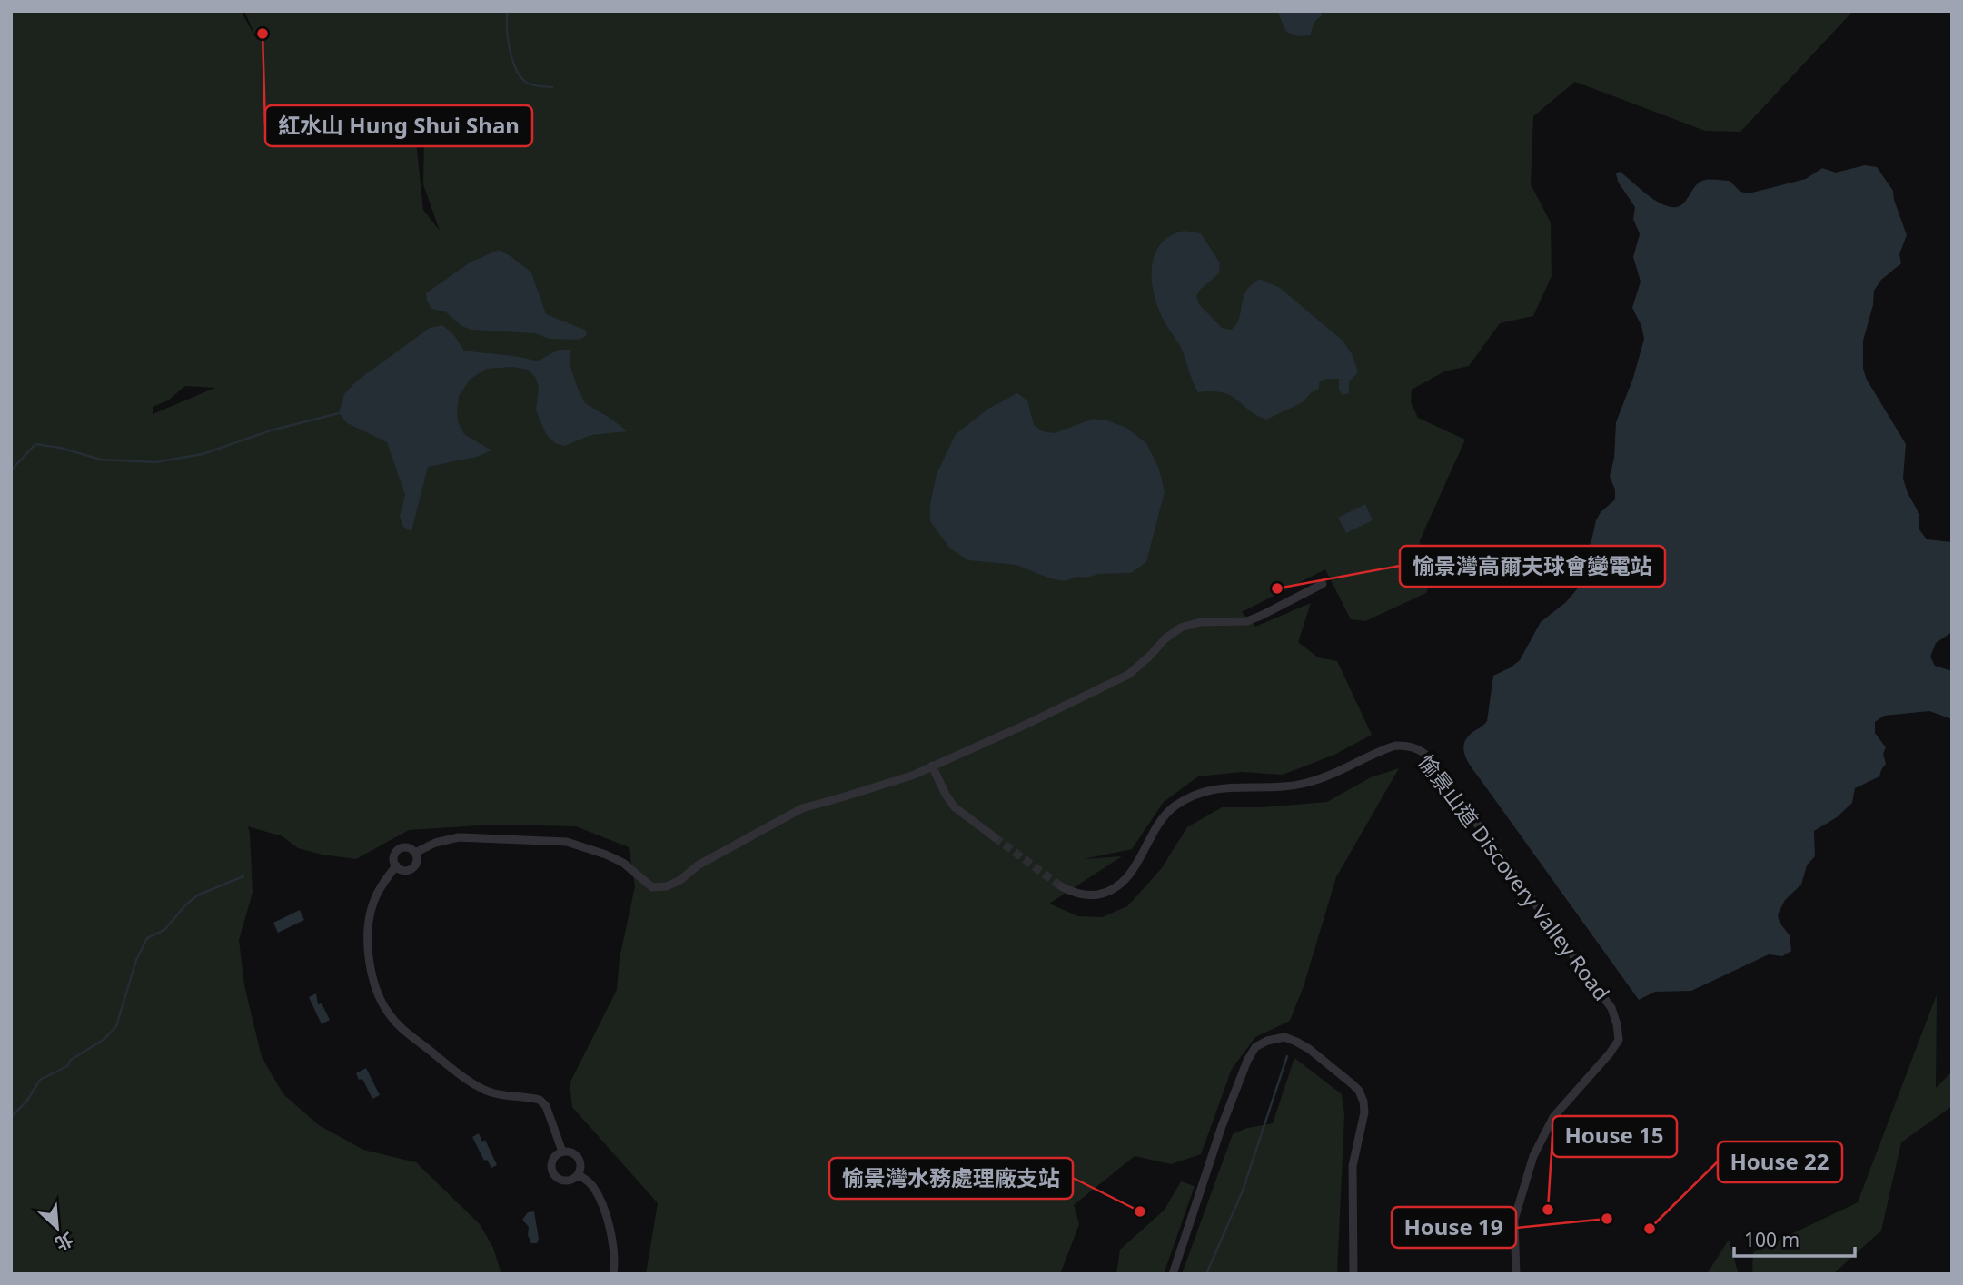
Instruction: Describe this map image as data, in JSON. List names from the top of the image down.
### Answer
{
  "streets": {
    "street": ["愉景山道 Discovery Valley Road"]
  },
  "places": [
    "紅水山 Hung Shui Shan",
    "愉景灣高爾夫球會變電站",
    "House 15",
    "愉景灣水務處理廠支站",
    "House 19",
    "House 22"
  ],
  "scale_bar": "100 m",
  "north": "bottom right"
}
